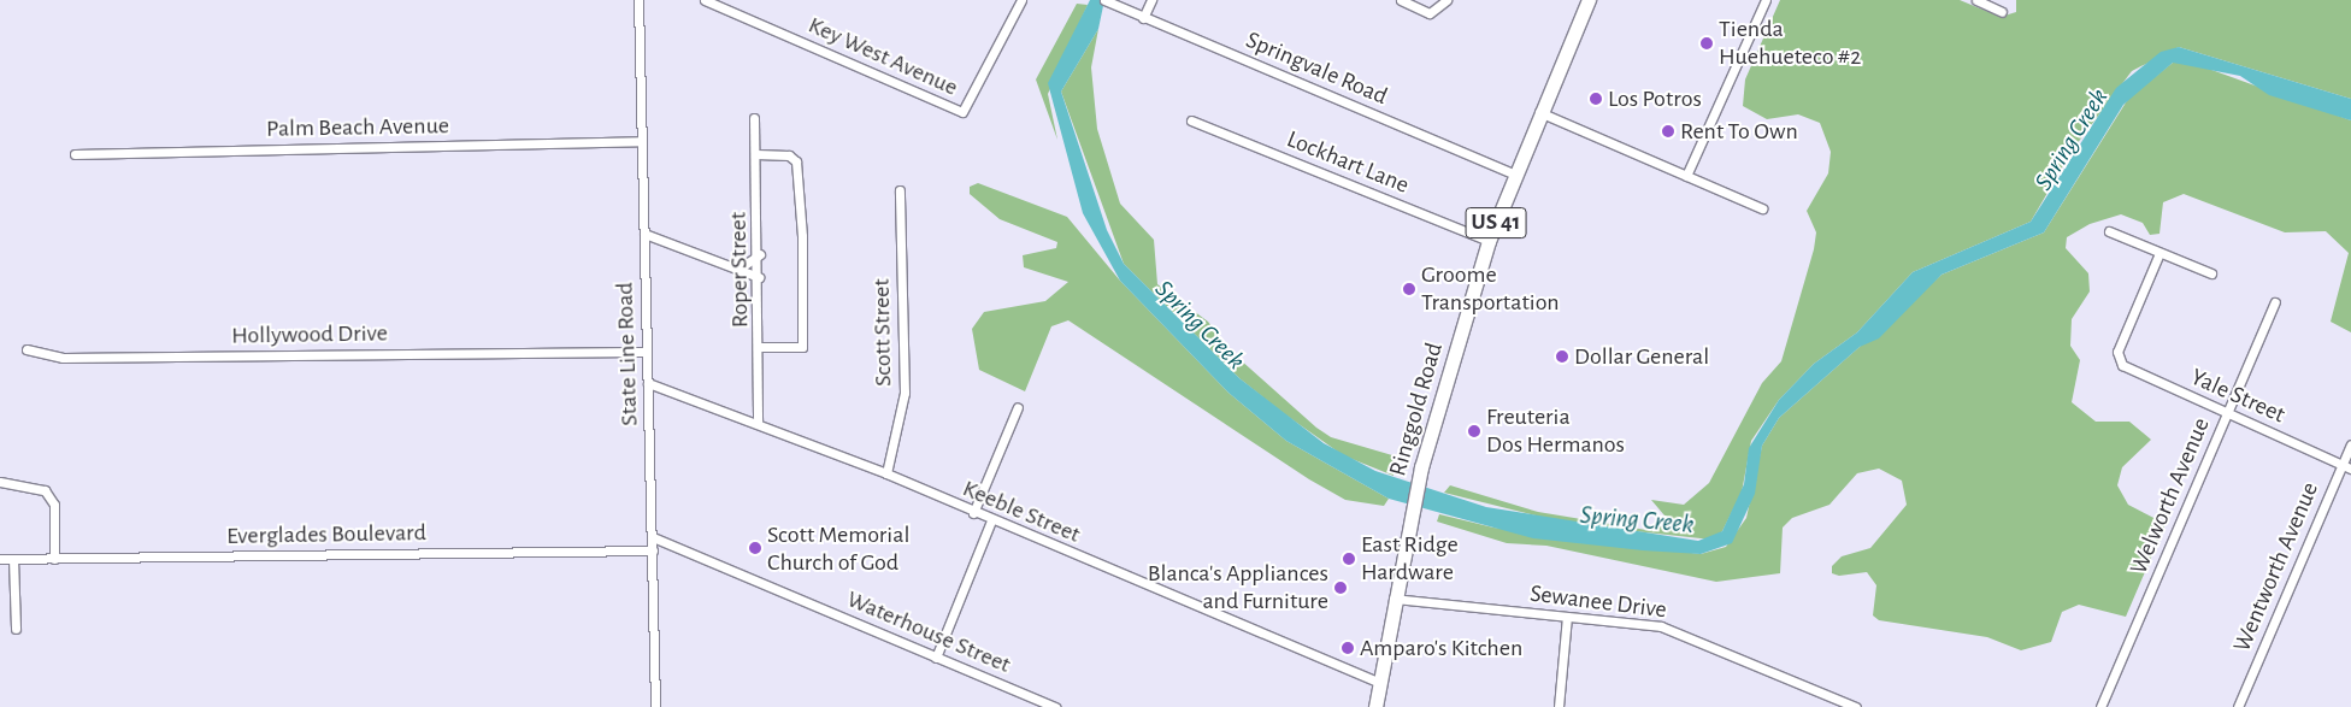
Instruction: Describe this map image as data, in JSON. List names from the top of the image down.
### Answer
{
  "streets": {
    "main road": ["US 41", "Ringgold Road"],
    "street": [
      "Key West Avenue",
      "Springvale Road",
      "Palm Beach Avenue",
      "Lockhart Lane",
      "Roper Street",
      "Scott Street",
      "Hollywood Drive",
      "State Line Road",
      "Yale Street",
      "Welworth Avenue",
      "Keeble Street",
      "Everglades Boulevard",
      "Wentworth Avenue",
      "Sewanee Drive",
      "Waterhouse Street"
    ]
  },
  "crossings": [
    ["Springvale Road", "Ringgold Road"],
    ["Palm Beach Avenue", "State Line Road"],
    ["Lockhart Lane", "Ringgold Road"],
    ["Roper Street", "Keeble Street"],
    ["Scott Street", "Keeble Street"],
    ["Hollywood Drive", "State Line Road"],
    ["State Line Road", "Keeble Street"],
    ["State Line Road", "Everglades Boulevard"],
    ["State Line Road", "Waterhouse Street"],
    ["Yale Street", "Welworth Avenue"],
    ["Yale Street", "Wentworth Avenue"],
    ["Ringgold Road", "Keeble Street"],
    ["Ringgold Road", "Sewanee Drive"]
  ],
  "water": ["Spring Creek"],
  "places": [
    "Tienda Huehueteco #2",
    "Los Potros",
    "Rent To Own",
    "Groome Transportation",
    "Dollar General",
    "Freuteria Dos Hermanos",
    "Scott Memorial Church of God",
    "East Ridge Hardware",
    "Blanca's Appliances and Furniture",
    "Amparo's Kitchen"
  ]
}
